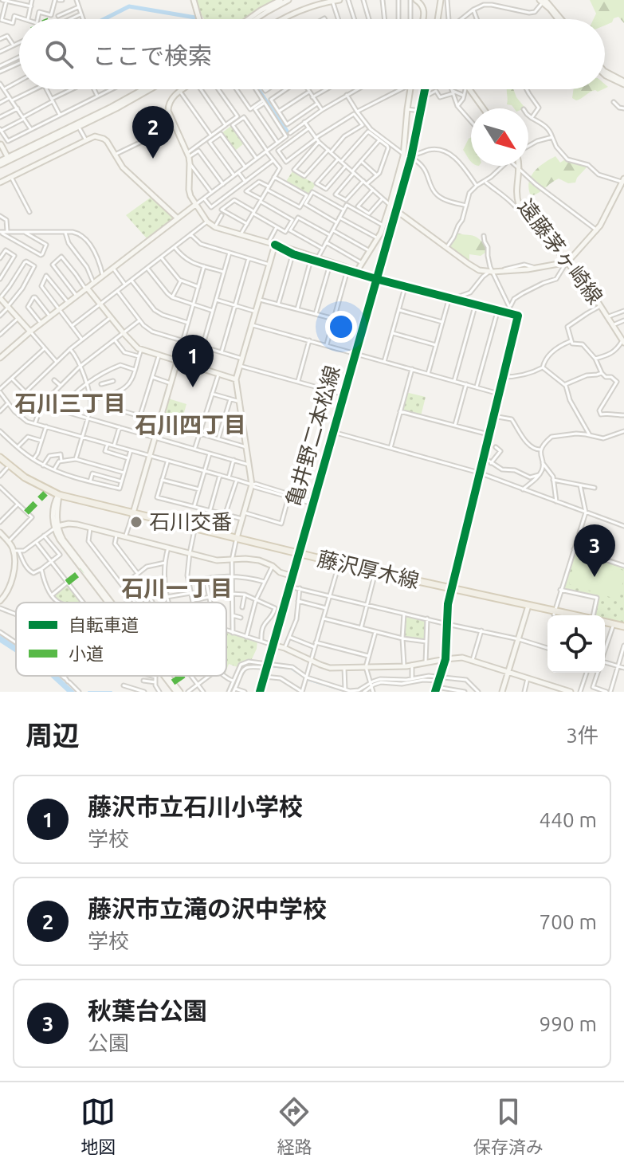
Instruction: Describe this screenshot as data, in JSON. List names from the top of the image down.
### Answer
{
  "streets": {
    "main road": ["藤沢厚木線"],
    "street": ["遠藤茅ヶ崎線", "亀井野二本松線"]
  },
  "crossings": [
    ["亀井野二本松線", "藤沢厚木線"]
  ],
  "districts": ["石川三丁目", "石川四丁目", "石川一丁目"],
  "places": ["石川交番"],
  "legend": ["自転車道", "小道"],
  "north": "bottom right",
  "page": {
    "search": "ここで検索",
    "pins": ["2", "1", "3"],
    "heading": ["周辺", "3件"],
    "list": [
      {
        "mark": "1",
        "name": "藤沢市立石川小学校",
        "note": "学校",
        "value": "440 m"
      },
      {
        "mark": "2",
        "name": "藤沢市立滝の沢中学校",
        "note": "学校",
        "value": "700 m"
      },
      {
        "mark": "3",
        "name": "秋葉台公園",
        "note": "公園",
        "value": "990 m"
      }
    ],
    "nav": ["地図", "経路", "保存済み"]
  }
}
